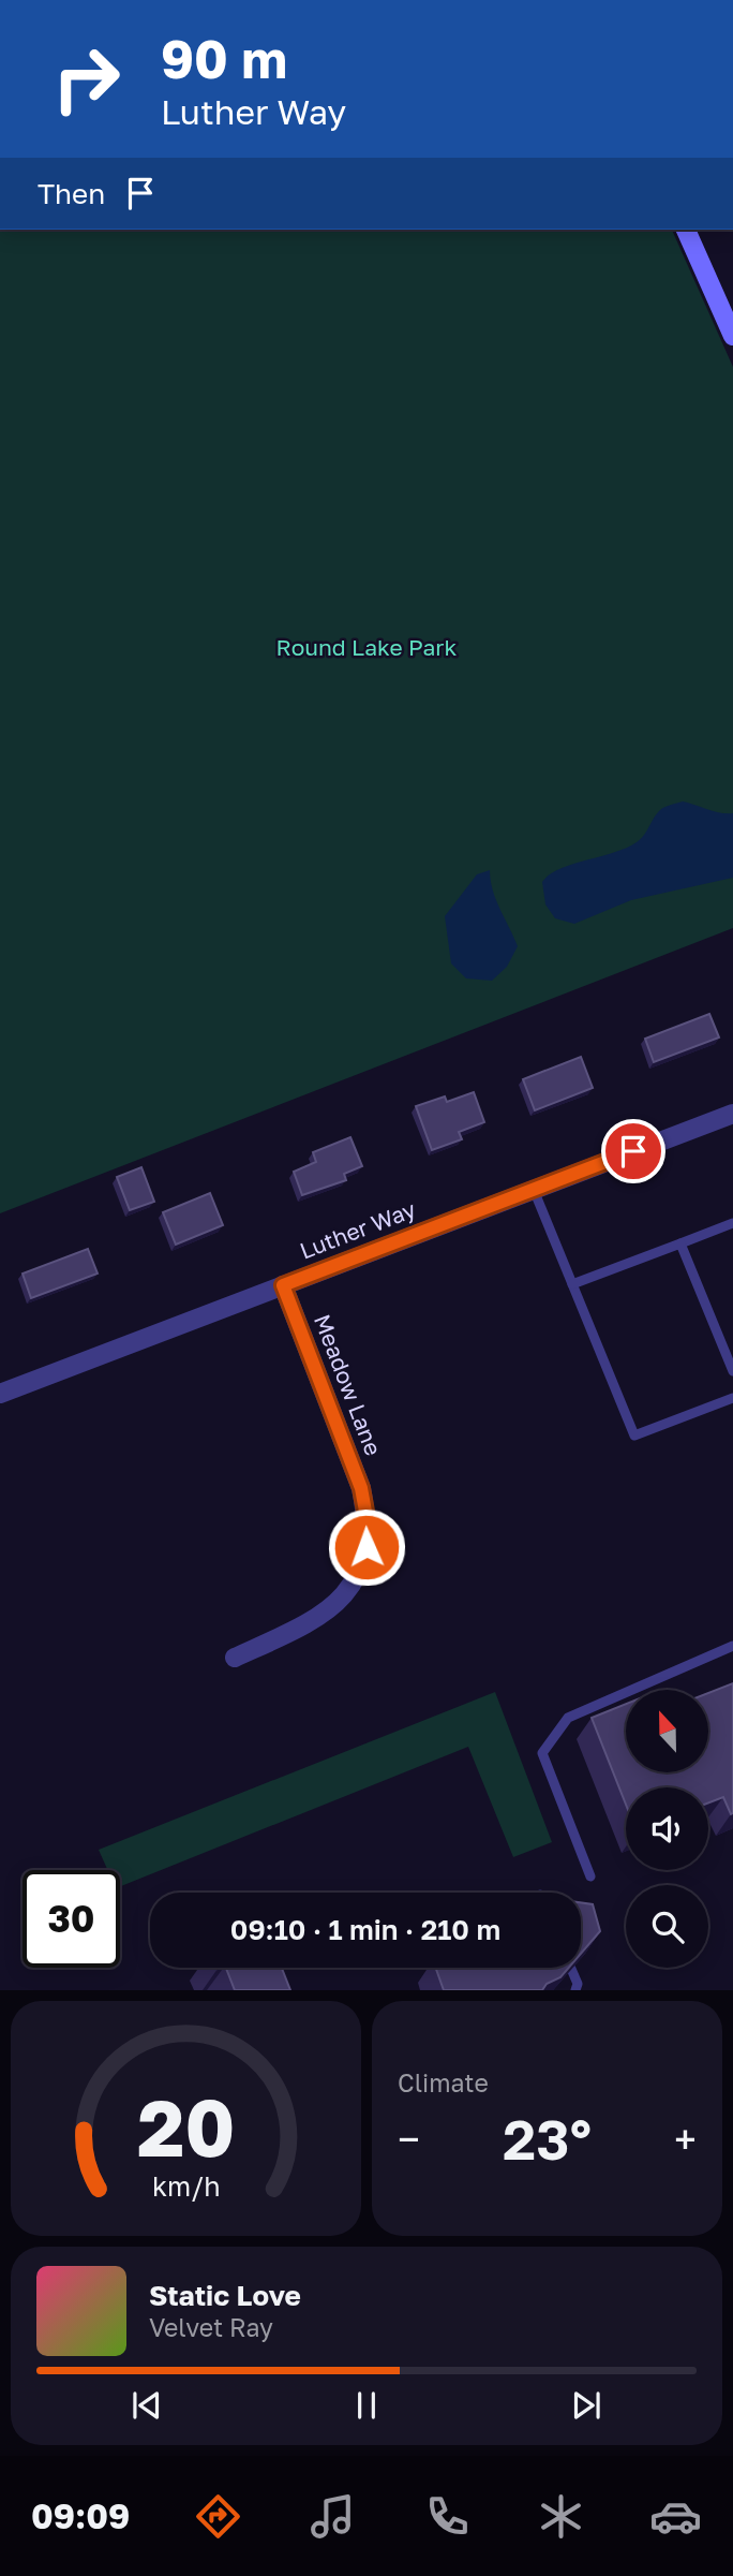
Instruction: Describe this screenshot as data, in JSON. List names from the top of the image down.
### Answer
{
  "streets": {
    "street": ["Luther Way", "Meadow Lane"]
  },
  "crossings": [
    ["Luther Way", "Meadow Lane"]
  ],
  "parks": ["Round Lake Park"],
  "north": "top",
  "page": {
    "turn": ["90 m", "Luther Way"],
    "then": "Then",
    "limit": "30",
    "trip": "09:10 · 1 min · 210 m",
    "tile": "Climate",
    "heat": ["−", "23°", "+"],
    "song": ["Static Love", "Velvet Ray"],
    "tabs": "09:09",
    "gauge": ["20", "km/h"]
  }
}
